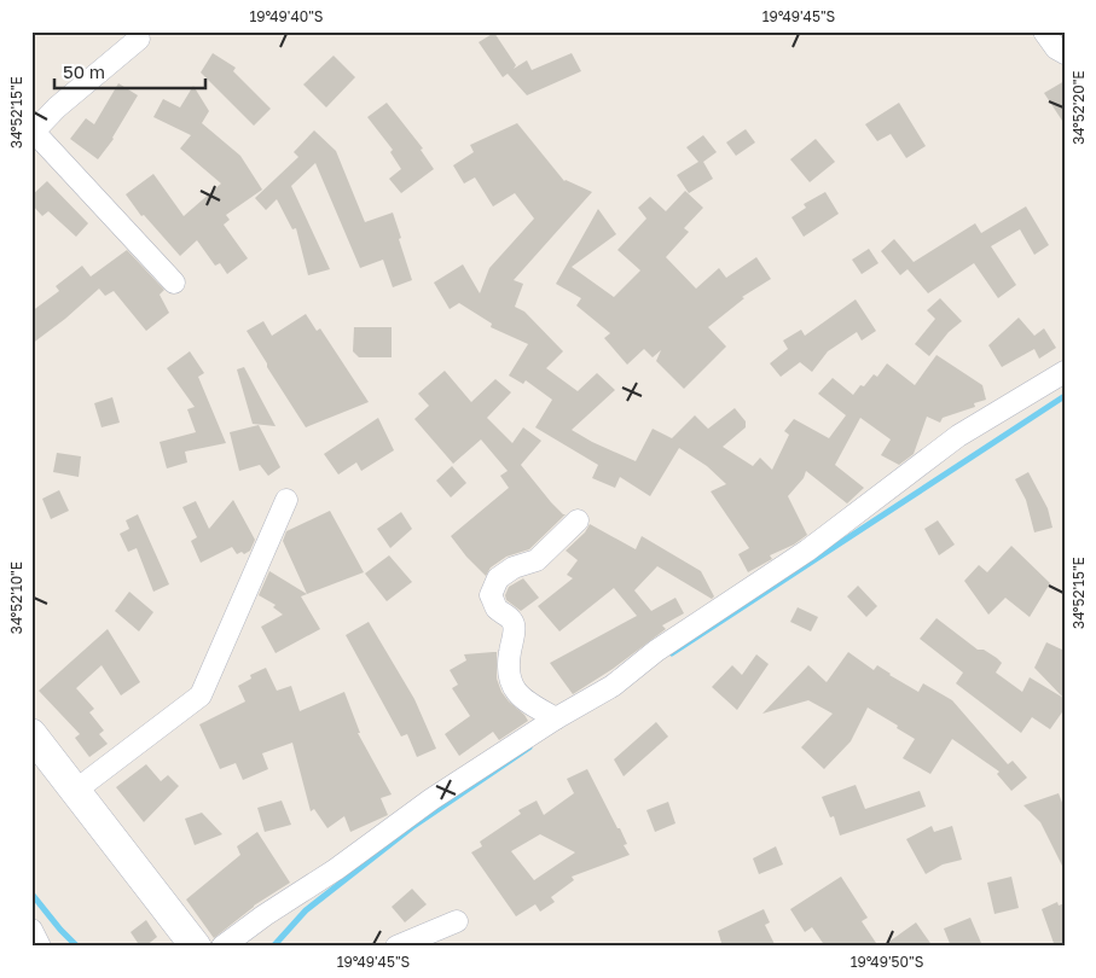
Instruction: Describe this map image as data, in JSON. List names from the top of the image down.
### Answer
{
  "scale_bar": "50 m",
  "coordinates": [
    "19°49'40\"S",
    "19°49'45\"S",
    "34°52'20\"E",
    "34°52'15\"E",
    "34°52'10\"E",
    "19°49'50\"S"
  ]
}
